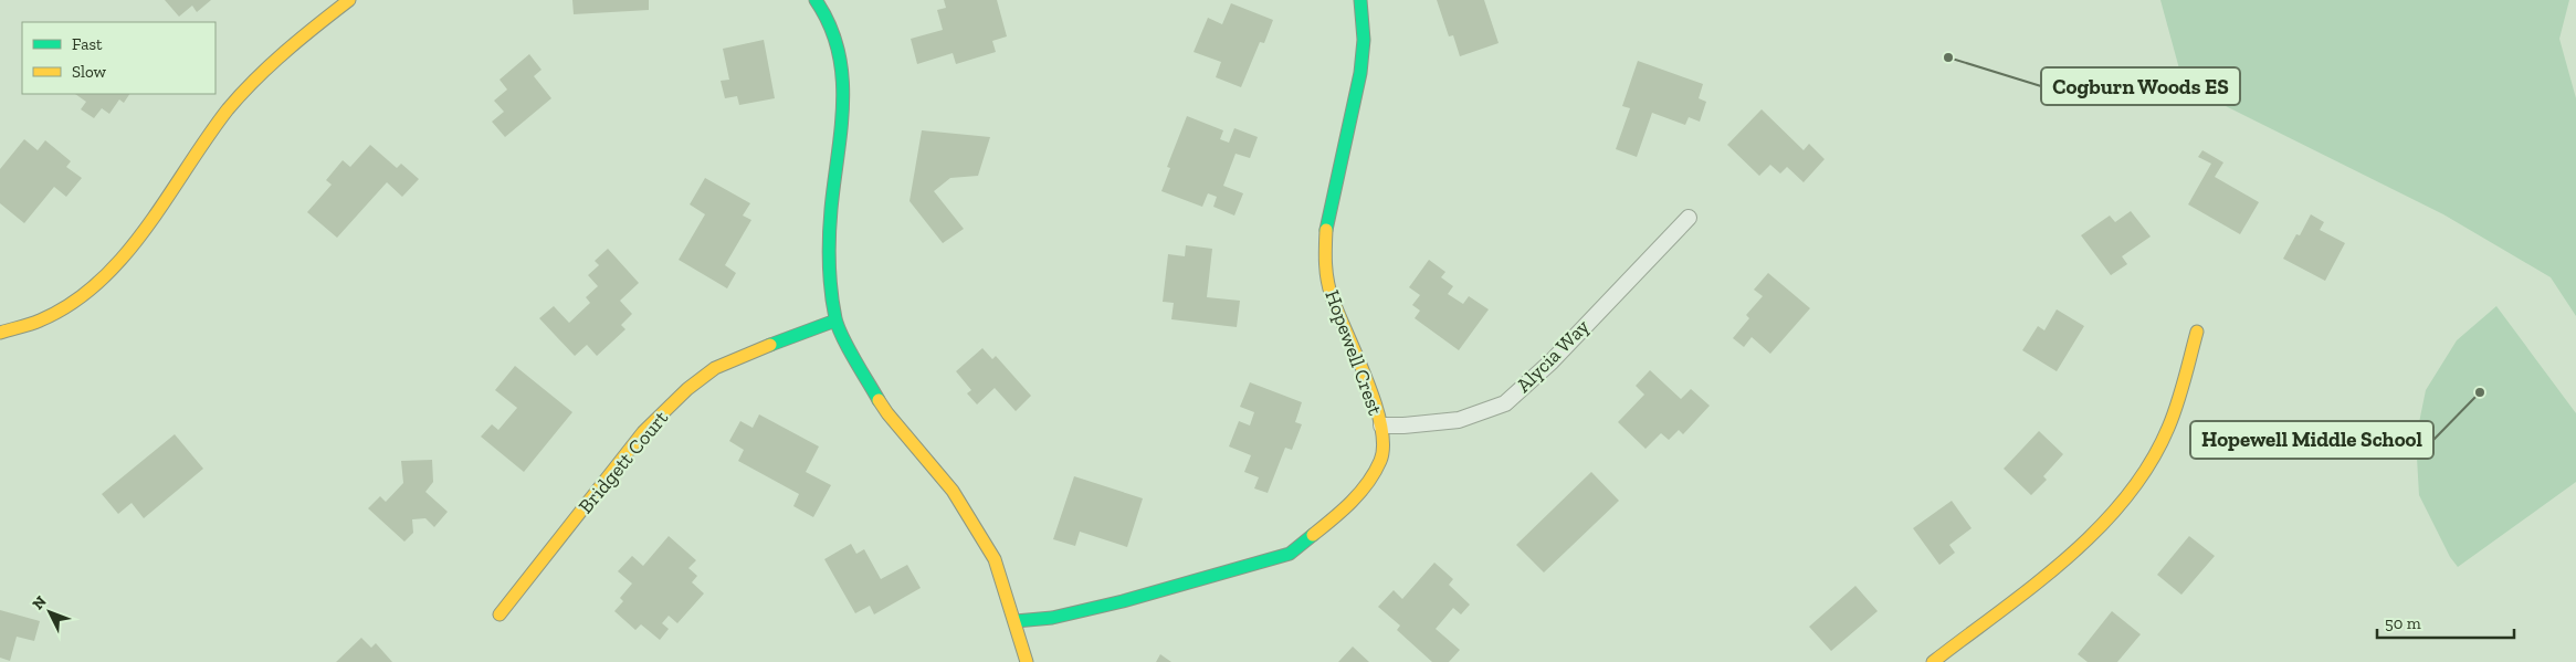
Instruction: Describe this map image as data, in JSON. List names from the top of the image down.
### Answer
{
  "streets": {
    "street": ["Hopewell Crest", "Alycia Way", "Bridgett Court"]
  },
  "crossings": [
    ["Hopewell Crest", "Alycia Way"]
  ],
  "places": ["Cogburn Woods ES", "Hopewell Middle School"],
  "legend": ["Fast", "Slow"],
  "scale_bar": "50 m",
  "north": "top left"
}
